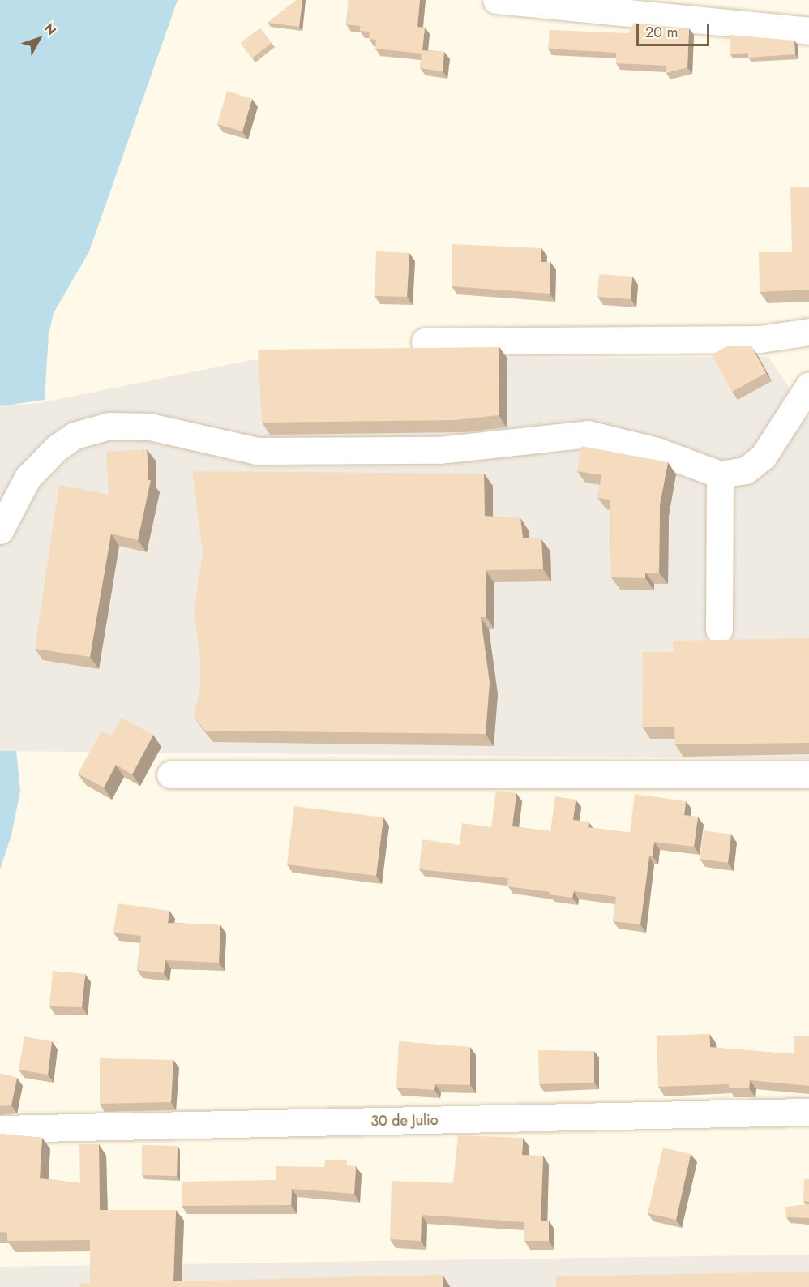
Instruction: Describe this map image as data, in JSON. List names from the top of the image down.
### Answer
{
  "streets": {
    "street": ["30 de Julio"]
  },
  "scale_bar": "20 m",
  "north": "top right"
}
